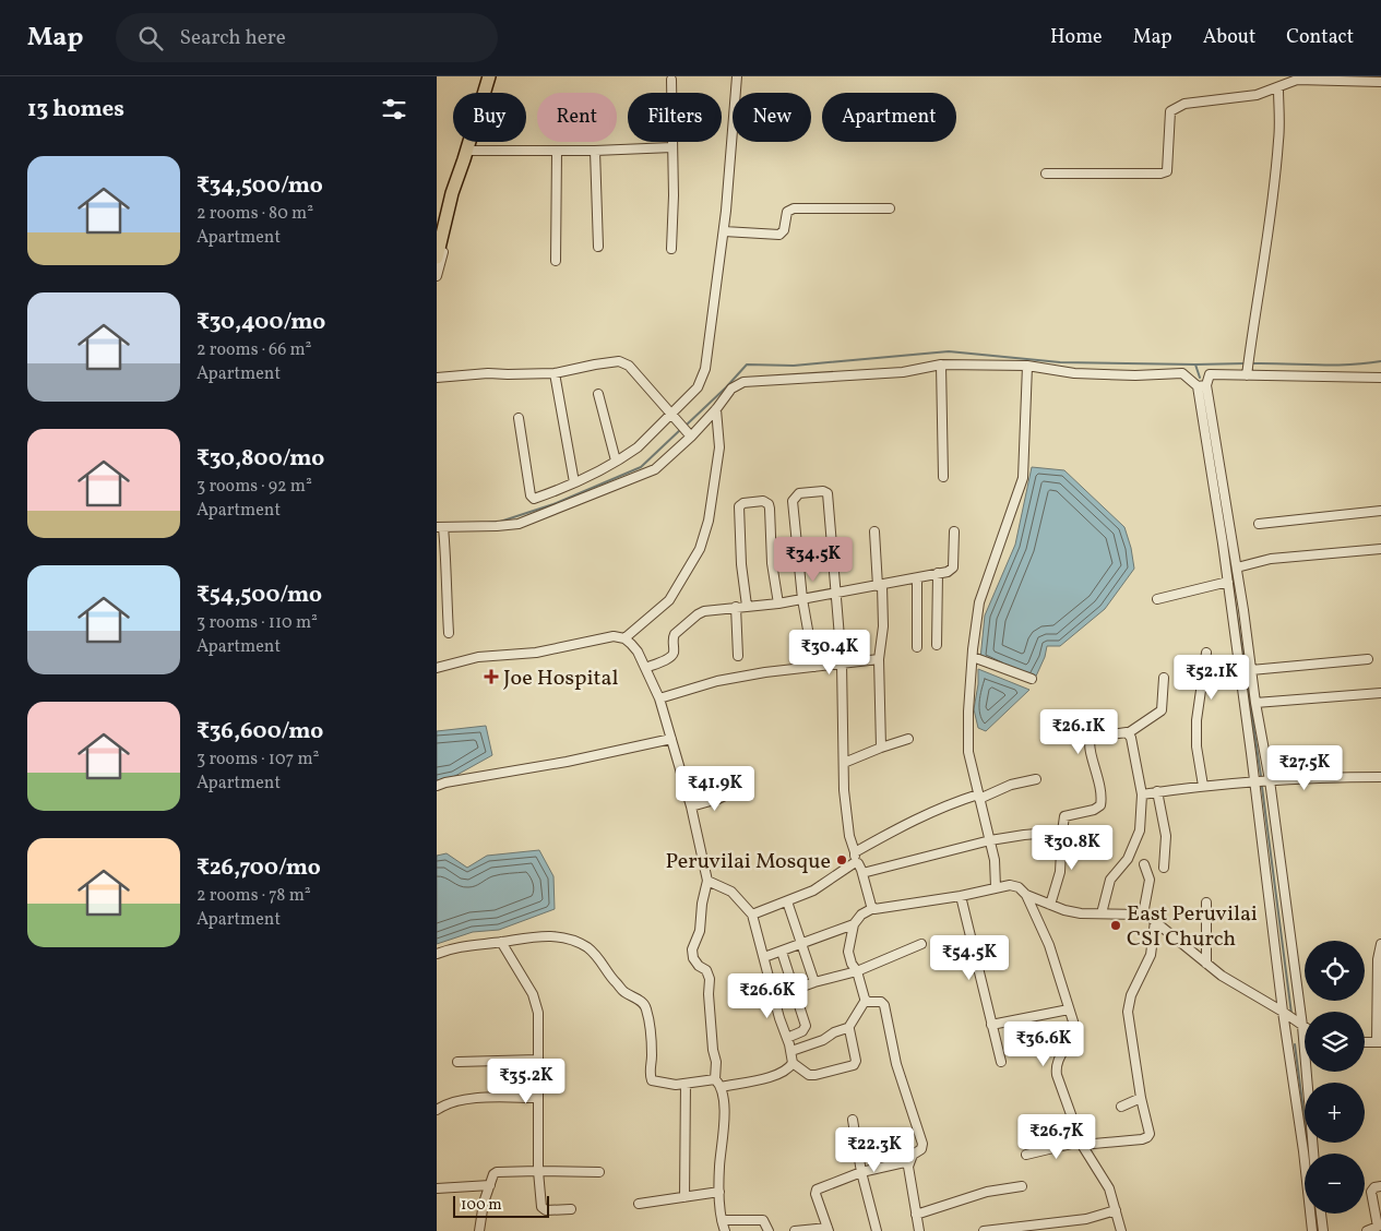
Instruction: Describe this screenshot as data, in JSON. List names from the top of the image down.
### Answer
{
  "places": {
    "health": ["Joe Hospital"],
    "other": ["Peruvilai Mosque", "East Peruvilai CSI Church"]
  },
  "scale_bar": "100 m",
  "page": {
    "header": "Map",
    "search": "Search here",
    "nav": [
      "Home",
      "Map",
      "About",
      "Contact"
    ],
    "heading": "13 homes",
    "chip": [
      "Buy",
      "Rent",
      "Filters",
      "New",
      "Apartment"
    ],
    "list": [
      {
        "name": "₹34,500/mo",
        "note": "2 rooms · 80 m² · Apartment"
      },
      {
        "name": "₹30,400/mo",
        "note": "2 rooms · 66 m² · Apartment"
      },
      {
        "name": "₹30,800/mo",
        "note": "3 rooms · 92 m² · Apartment"
      },
      {
        "name": "₹54,500/mo",
        "note": "3 rooms · 110 m² · Apartment"
      },
      {
        "name": "₹36,600/mo",
        "note": "3 rooms · 107 m² · Apartment"
      },
      {
        "name": "₹26,700/mo",
        "note": "2 rooms · 78 m² · Apartment"
      }
    ],
    "price": [
      "₹34.5K",
      "₹30.4K",
      "₹52.1K",
      "₹26.1K",
      "₹27.5K",
      "₹41.9K",
      "₹30.8K",
      "₹54.5K",
      "₹26.6K",
      "₹36.6K",
      "₹35.2K",
      "₹26.7K",
      "₹22.3K"
    ],
    "map_buttons": ["+", "−"],
    "scale": "100 m"
  }
}
